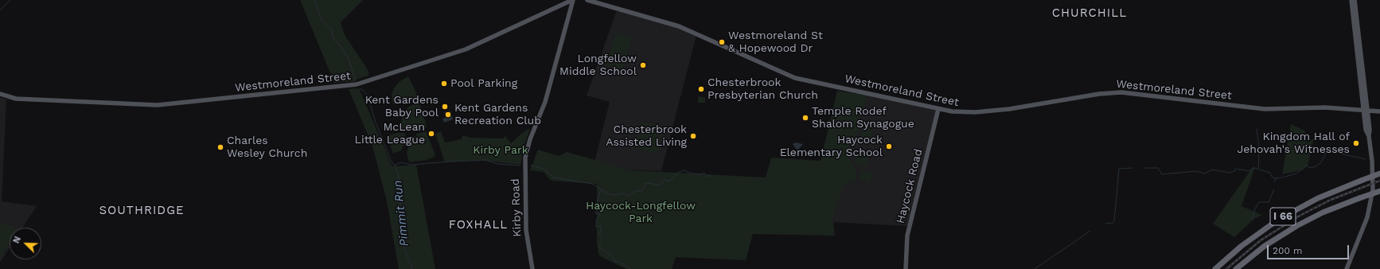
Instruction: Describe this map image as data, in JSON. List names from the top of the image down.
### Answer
{
  "streets": {
    "highway": ["I 66"],
    "main road": ["Westmoreland Street", "Haycock Road", "Kirby Road"]
  },
  "crossings": [
    ["Westmoreland Street", "Haycock Road"],
    ["Westmoreland Street", "Kirby Road"]
  ],
  "districts": ["CHURCHILL", "SOUTHRIDGE", "FOXHALL"],
  "water": ["Pimmit Run"],
  "parks": ["Kirby Park", "Haycock-Longfellow Park"],
  "places": [
    "Westmoreland St & Hopewood Dr",
    "Longfellow Middle School",
    "Pool Parking",
    "Chesterbrook Presbyterian Church",
    "Kent Gardens Baby Pool",
    "Kent Gardens Recreation Club",
    "Temple Rodef Shalom Synagogue",
    "McLean Little League",
    "Chesterbrook Assisted Living",
    "Kingdom Hall of Jehovah's Witnesses",
    "Haycock Elementary School",
    "Charles Wesley Church"
  ],
  "scale_bar": "200 m",
  "north": "top left"
}
